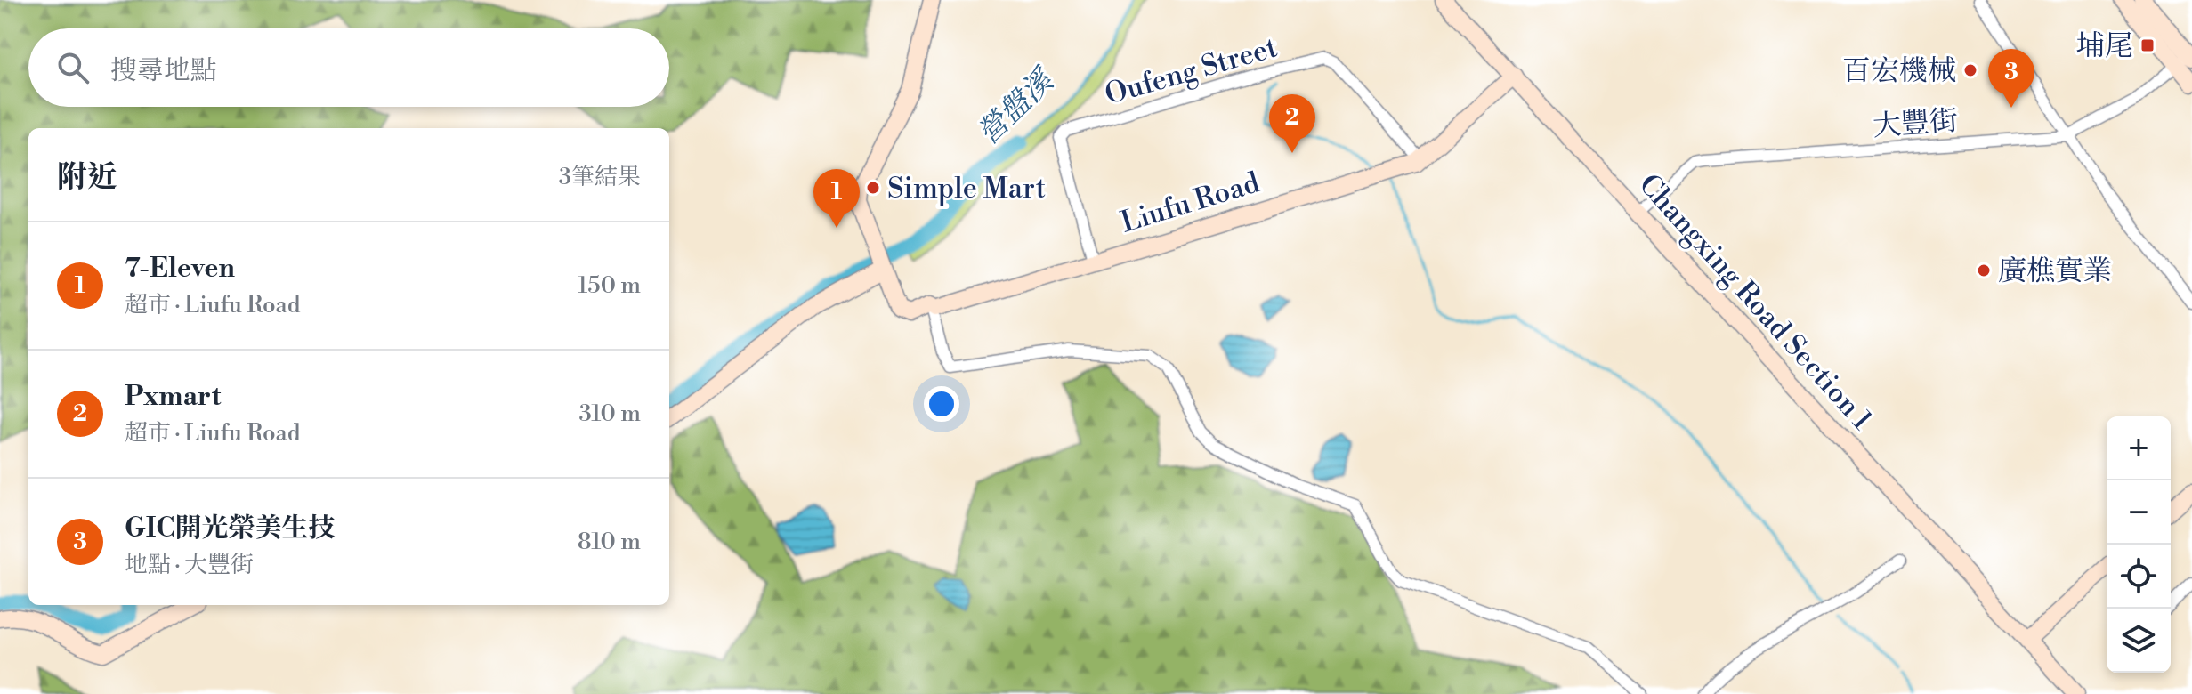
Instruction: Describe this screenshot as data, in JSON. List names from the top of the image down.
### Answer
{
  "streets": {
    "street": [
      "Oufeng Street",
      "大豐街",
      "Liufu Road",
      "Changxing Road Section 1"
    ]
  },
  "crossings": [
    ["Oufeng Street", "Liufu Road"],
    ["大豐街", "Changxing Road Section 1"],
    ["Liufu Road", "Changxing Road Section 1"]
  ],
  "water": ["營盤溪"],
  "places": {
    "transit": ["埔尾"],
    "other": ["百宏機械", "Simple Mart", "廣樵實業"]
  },
  "page": {
    "search": "搜尋地點",
    "pins": ["3", "2", "1"],
    "heading": ["附近", "3筆結果"],
    "list": [
      {
        "mark": "1",
        "name": "7-Eleven",
        "note": "超市 · Liufu Road",
        "value": "150 m"
      },
      {
        "mark": "2",
        "name": "Pxmart",
        "note": "超市 · Liufu Road",
        "value": "310 m"
      },
      {
        "mark": "3",
        "name": "GIC開光榮美生技",
        "note": "地點 · 大豐街",
        "value": "810 m"
      }
    ],
    "map_buttons": ["+", "−"]
  }
}
